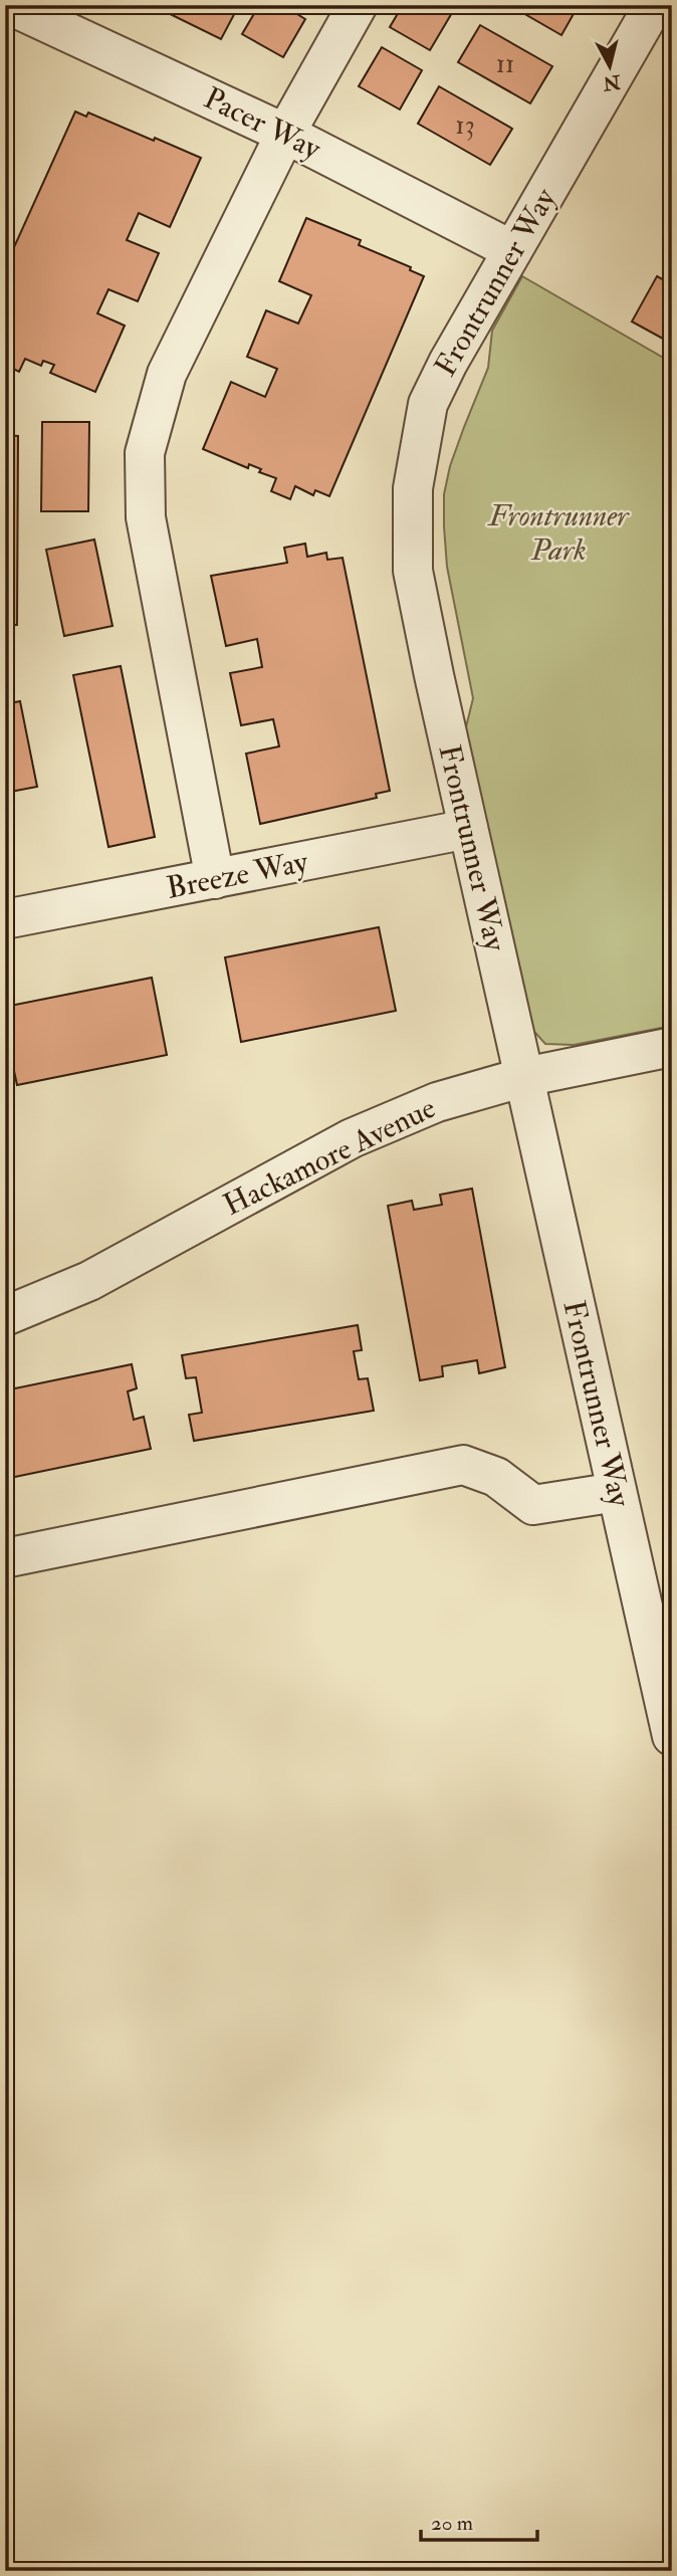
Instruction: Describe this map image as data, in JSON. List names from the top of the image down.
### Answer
{
  "streets": {
    "street": [
      "Pacer Way",
      "Frontrunner Way",
      "Breeze Way",
      "Hackamore Avenue"
    ]
  },
  "crossings": [
    ["Pacer Way", "Frontrunner Way"],
    ["Frontrunner Way", "Breeze Way"],
    ["Frontrunner Way", "Hackamore Avenue"]
  ],
  "parks": ["Frontrunner Park"],
  "house_numbers": ["11", "13"],
  "scale_bar": "20 m",
  "north": "bottom"
}
